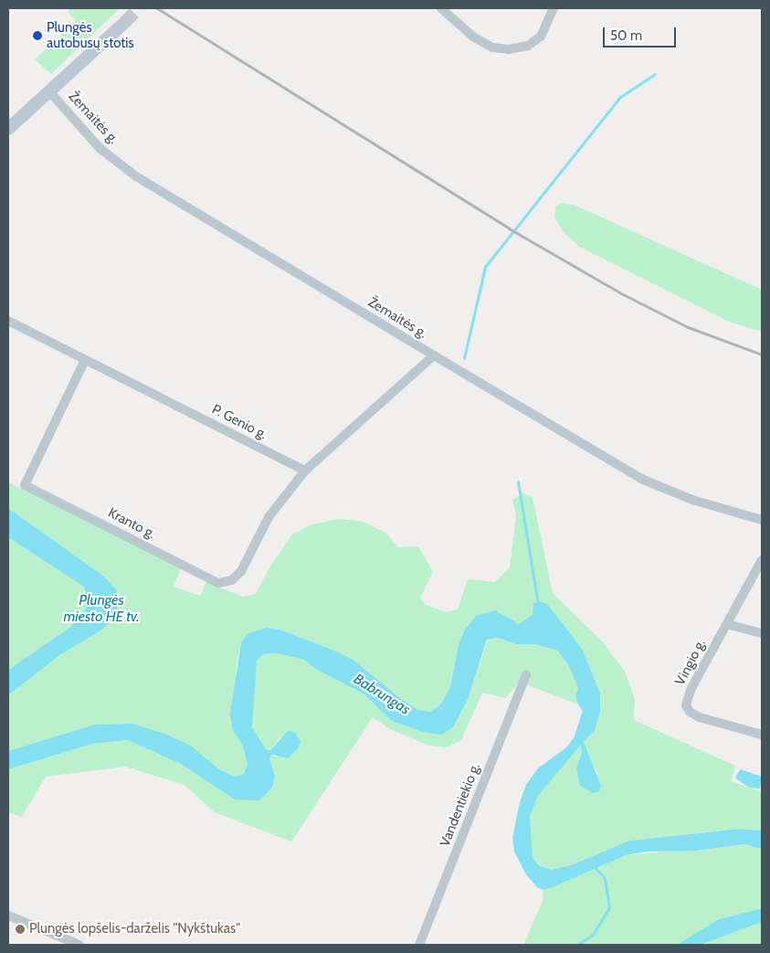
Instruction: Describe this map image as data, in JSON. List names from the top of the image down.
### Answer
{
  "streets": {
    "street": [
      "Žemaitės g.",
      "P. Genio g.",
      "Kranto g.",
      "Vingio g.",
      "Vandentiekio g."
    ]
  },
  "crossings": [
    ["P. Genio g.", "Kranto g."]
  ],
  "water": ["Plungės miesto HE tv.", "Babrungas"],
  "places": ["Plungės autobusų stotis", "Plungės lopšelis-darželis \"Nykštukas\""],
  "scale_bar": "50 m"
}
